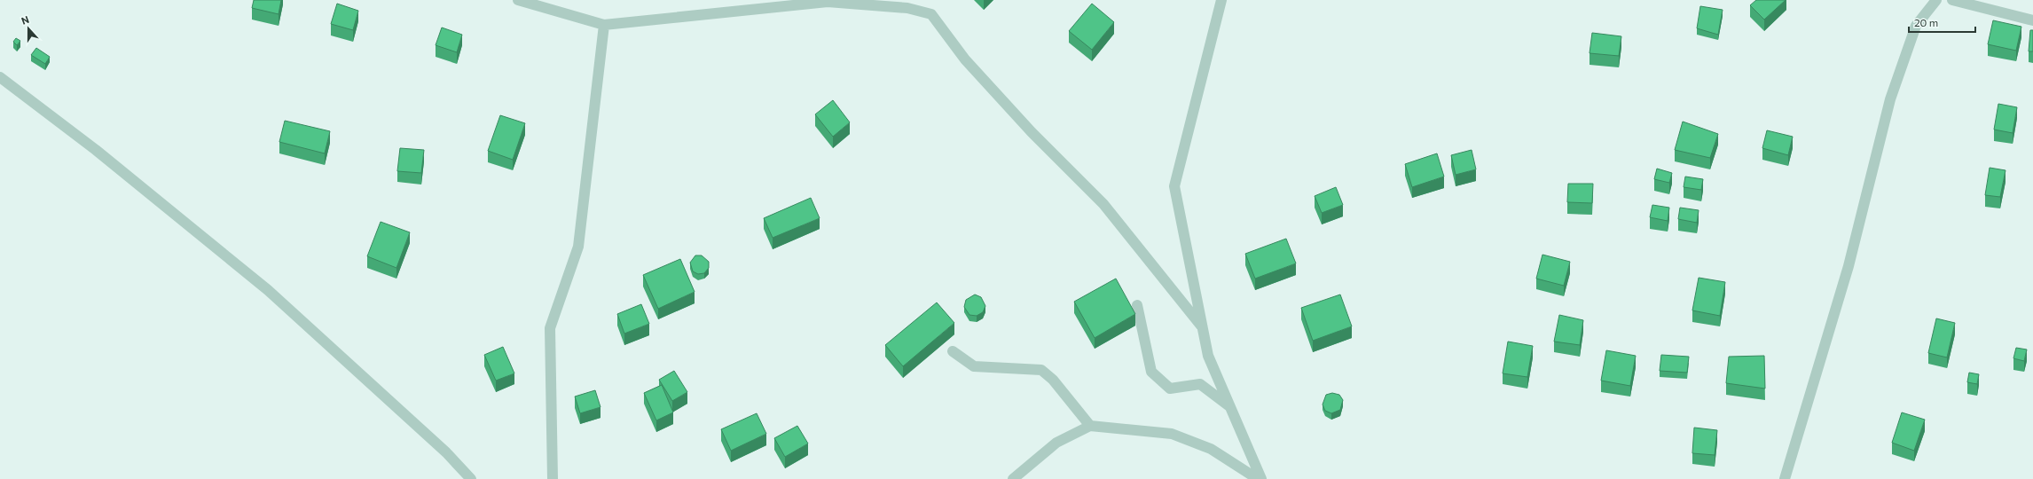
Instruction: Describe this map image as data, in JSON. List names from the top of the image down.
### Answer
{
  "scale_bar": "20 m",
  "north": "top"
}
